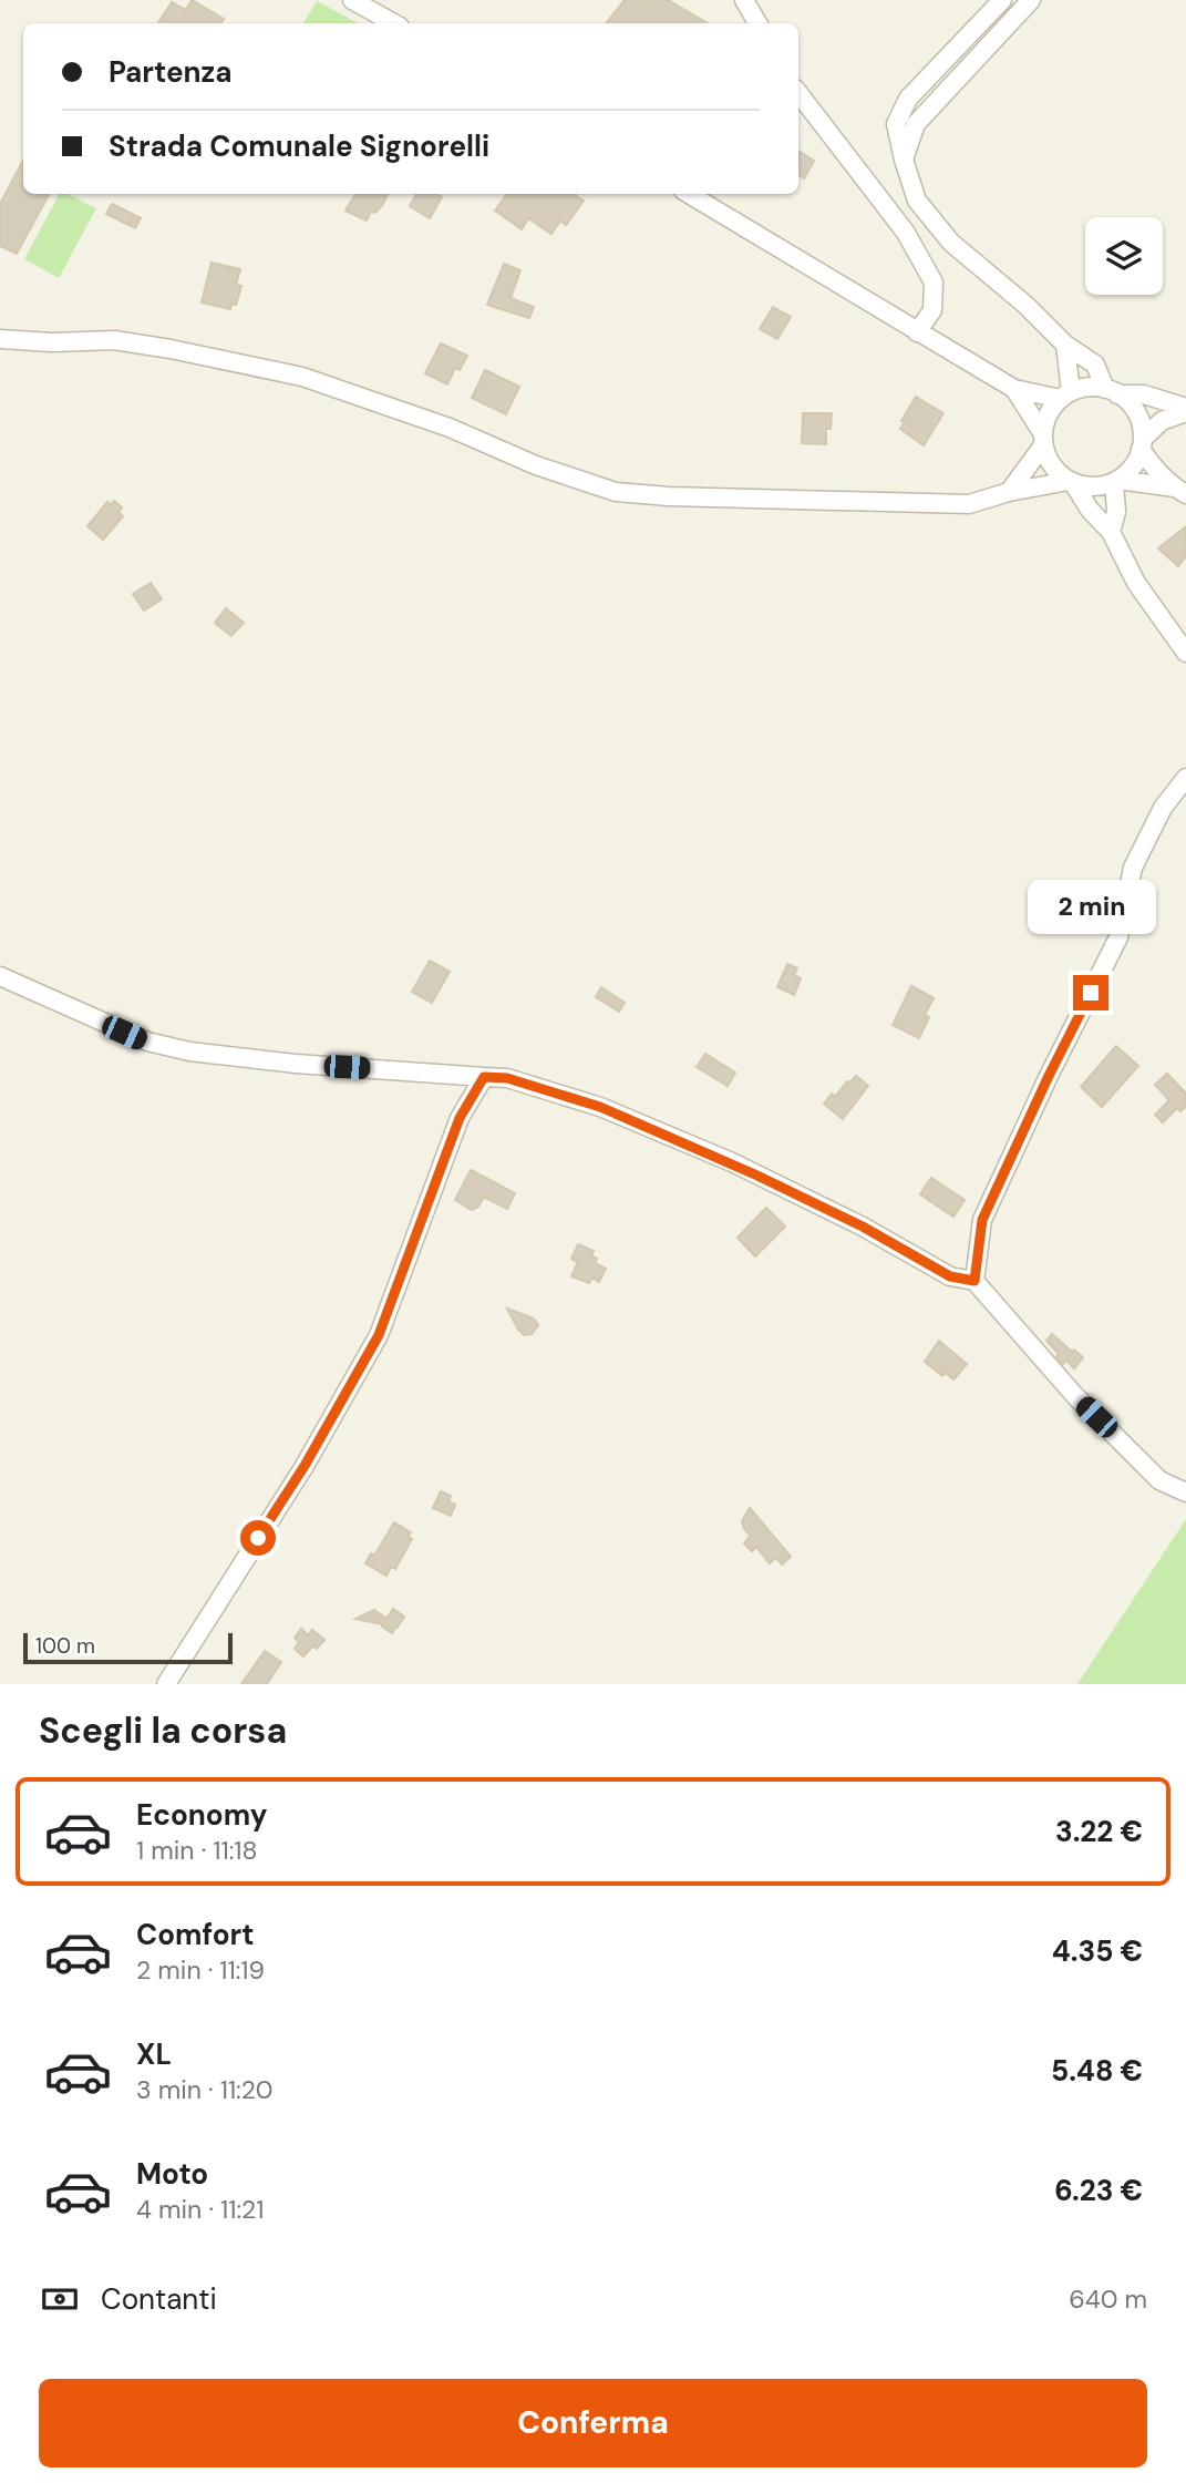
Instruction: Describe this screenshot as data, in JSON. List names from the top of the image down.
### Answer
{
  "scale_bar": "100 m",
  "page": {
    "banner": ["Partenza", "Strada Comunale Signorelli"],
    "bubble": "2 min",
    "scale": "100 m",
    "heading": "Scegli la corsa",
    "list": [
      {
        "name": "Economy",
        "note": "1 min · 11:18",
        "value": "3.22 €"
      },
      {
        "name": "Comfort",
        "note": "2 min · 11:19",
        "value": "4.35 €"
      },
      {
        "name": "XL",
        "note": "3 min · 11:20",
        "value": "5.48 €"
      },
      {
        "name": "Moto",
        "note": "4 min · 11:21",
        "value": "6.23 €"
      }
    ],
    "pay": ["Contanti", "640 m"],
    "buttons": "Conferma"
  }
}
